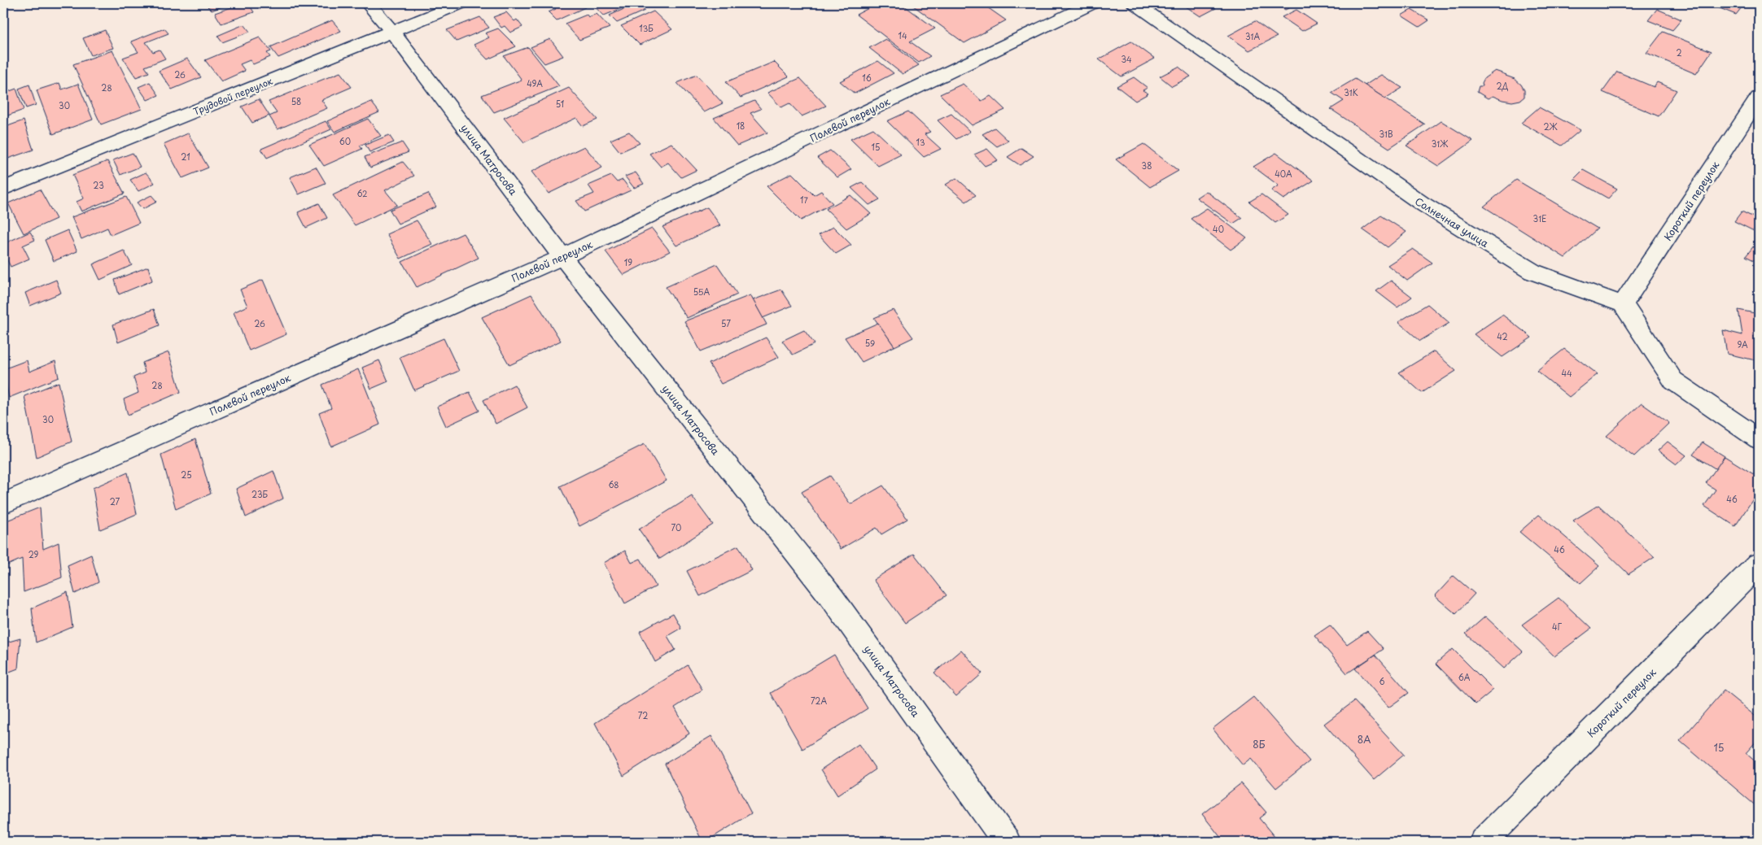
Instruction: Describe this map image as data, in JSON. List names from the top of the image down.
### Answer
{
  "streets": {
    "street": [
      "Трудовой переулок",
      "Полевой переулок",
      "улица Матросова",
      "Короткий переулок",
      "Солнечная улица"
    ]
  },
  "crossings": [
    ["Трудовой переулок", "улица Матросова"],
    ["Полевой переулок", "улица Матросова"],
    ["Короткий переулок", "Солнечная улица"]
  ],
  "house_numbers": [
    "13Б",
    "14",
    "31А",
    "2",
    "34",
    "26",
    "16",
    "49А",
    "2Д",
    "28",
    "31К",
    "58",
    "51",
    "30",
    "18",
    "2Ж",
    "31В",
    "60",
    "13",
    "31Ж",
    "15",
    "21",
    "38",
    "40А",
    "23",
    "62",
    "17",
    "31Е",
    "40",
    "19",
    "55А",
    "26",
    "57",
    "42",
    "59",
    "9А",
    "44",
    "28",
    "30",
    "25",
    "68",
    "23Б",
    "46",
    "27",
    "70",
    "46",
    "29",
    "4Г",
    "6А",
    "6",
    "72А",
    "72",
    "8А",
    "8Б",
    "15"
  ]
}
